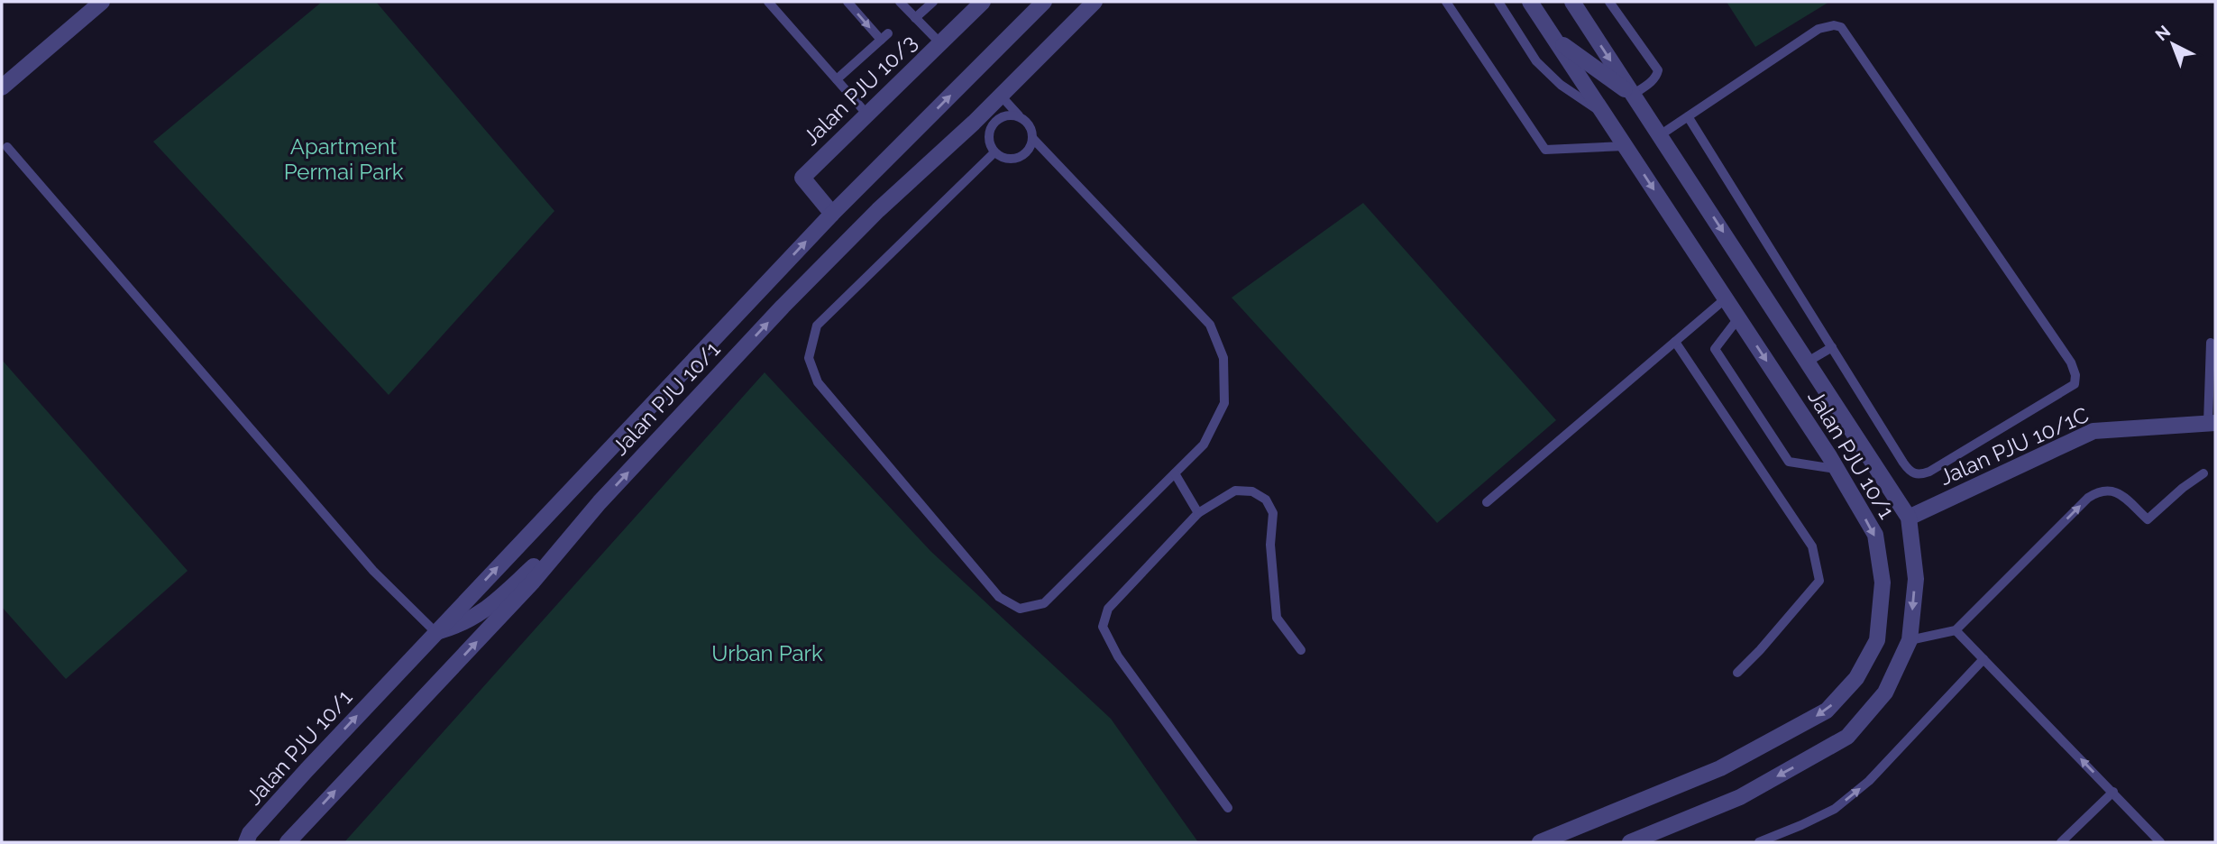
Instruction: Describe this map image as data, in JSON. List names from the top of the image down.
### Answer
{
  "streets": {
    "street": ["Jalan PJU 10/3", "Jalan PJU 10/1", "Jalan PJU 10/1C"]
  },
  "crossings": [
    ["Jalan PJU 10/3", "Jalan PJU 10/1"],
    ["Jalan PJU 10/1", "Jalan PJU 10/1C"]
  ],
  "parks": ["Apartment Permai Park", "Urban Park"],
  "north": "top left"
}
